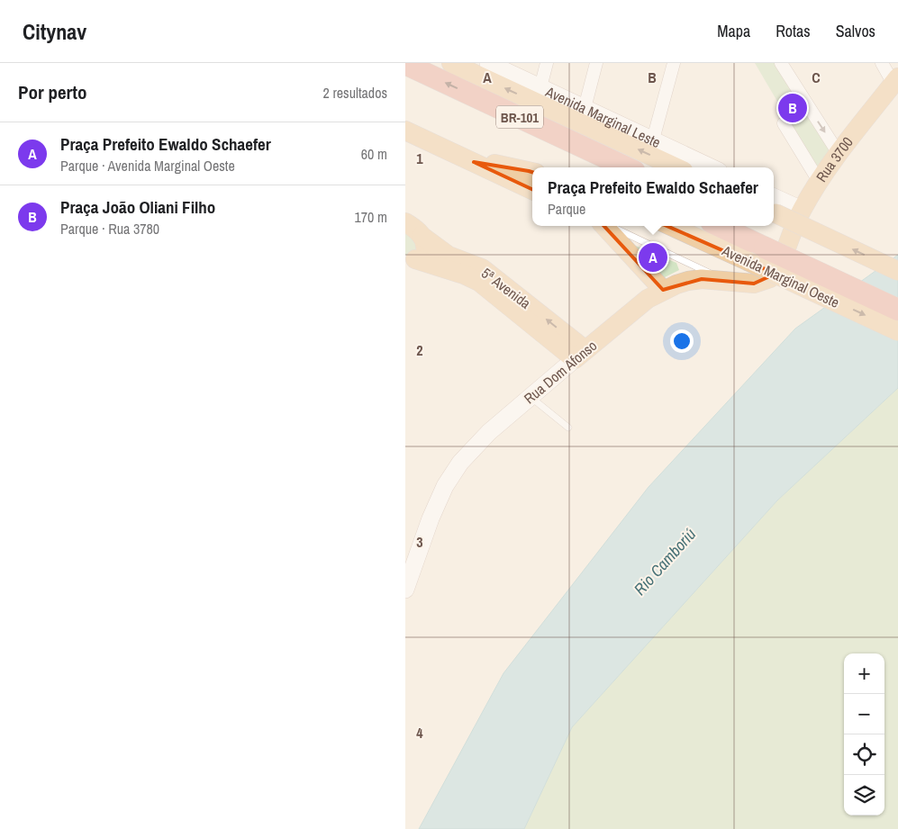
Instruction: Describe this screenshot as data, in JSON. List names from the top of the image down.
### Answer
{
  "streets": {
    "highway": ["BR-101"],
    "main road": [
      "Avenida Marginal Leste",
      "Rua 3700",
      "Avenida Marginal Oeste",
      "5ª Avenida",
      "Rua Dom Afonso"
    ]
  },
  "crossings": [
    ["Rua 3700", "Rua Dom Afonso"],
    ["5ª Avenida", "Rua Dom Afonso"]
  ],
  "water": ["Rio Camboriú"],
  "page": {
    "header": "Citynav",
    "nav": ["Mapa", "Rotas", "Salvos"],
    "heading": ["Por perto", "2 resultados"],
    "pins": ["B", "A"],
    "list": [
      {
        "mark": "A",
        "name": "Praça Prefeito Ewaldo Schaefer",
        "note": "Parque · Avenida Marginal Oeste",
        "value": "60 m"
      },
      {
        "mark": "B",
        "name": "Praça João Oliani Filho",
        "note": "Parque · Rua 3780",
        "value": "170 m"
      }
    ],
    "popup": ["Praça Prefeito Ewaldo Schaefer", "Parque"],
    "map_buttons": ["+", "−"]
  },
  "grid": {
    "columns": ["A", "B", "C"],
    "rows": [
      "1",
      "2",
      "3",
      "4"
    ]
  }
}
